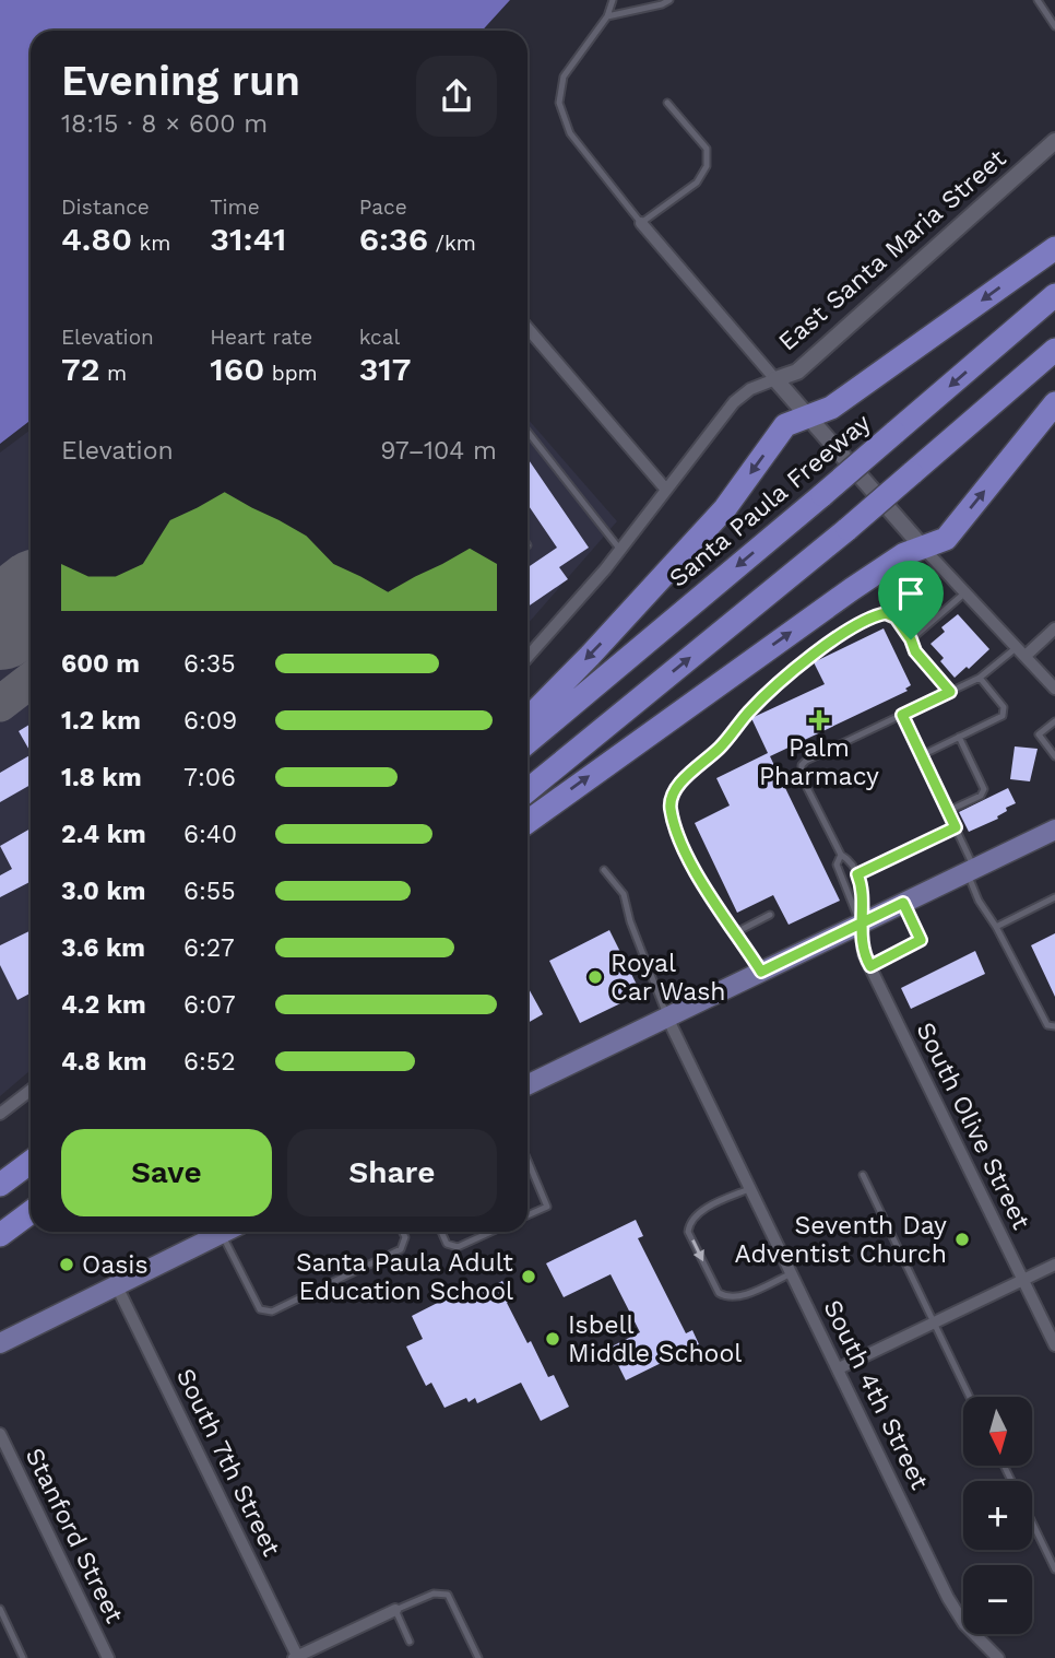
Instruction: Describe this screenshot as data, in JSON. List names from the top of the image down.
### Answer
{
  "streets": {
    "highway": ["Santa Paula Freeway"],
    "street": [
      "East Santa Maria Street",
      "South Olive Street",
      "South 4th Street",
      "South 7th Street",
      "Stanford Street"
    ]
  },
  "places": {
    "health": ["Palm Pharmacy"],
    "other": [
      "Royal Car Wash",
      "Seventh Day Adventist Church",
      "Oasis",
      "Santa Paula Adult Education School",
      "Isbell Middle School"
    ]
  },
  "north": "bottom",
  "page": {
    "heading": ["Evening run", "18:15 · 8 × 600 m"],
    "stats": [
      ["Distance", "4.80 km"],
      ["Time", "31:41"],
      ["Pace", "6:36 /km"],
      ["Elevation", "72 m"],
      ["Heart rate", "160 bpm"],
      ["kcal", "317"]
    ],
    "chart": ["Elevation", "97–104 m"],
    "list": [
      {
        "name": "600 m",
        "note": "6:35"
      },
      {
        "name": "1.2 km",
        "note": "6:09"
      },
      {
        "name": "1.8 km",
        "note": "7:06"
      },
      {
        "name": "2.4 km",
        "note": "6:40"
      },
      {
        "name": "3.0 km",
        "note": "6:55"
      },
      {
        "name": "3.6 km",
        "note": "6:27"
      },
      {
        "name": "4.2 km",
        "note": "6:07"
      },
      {
        "name": "4.8 km",
        "note": "6:52"
      }
    ],
    "buttons": ["Save", "Share"],
    "map_buttons": ["+", "−"]
  }
}
